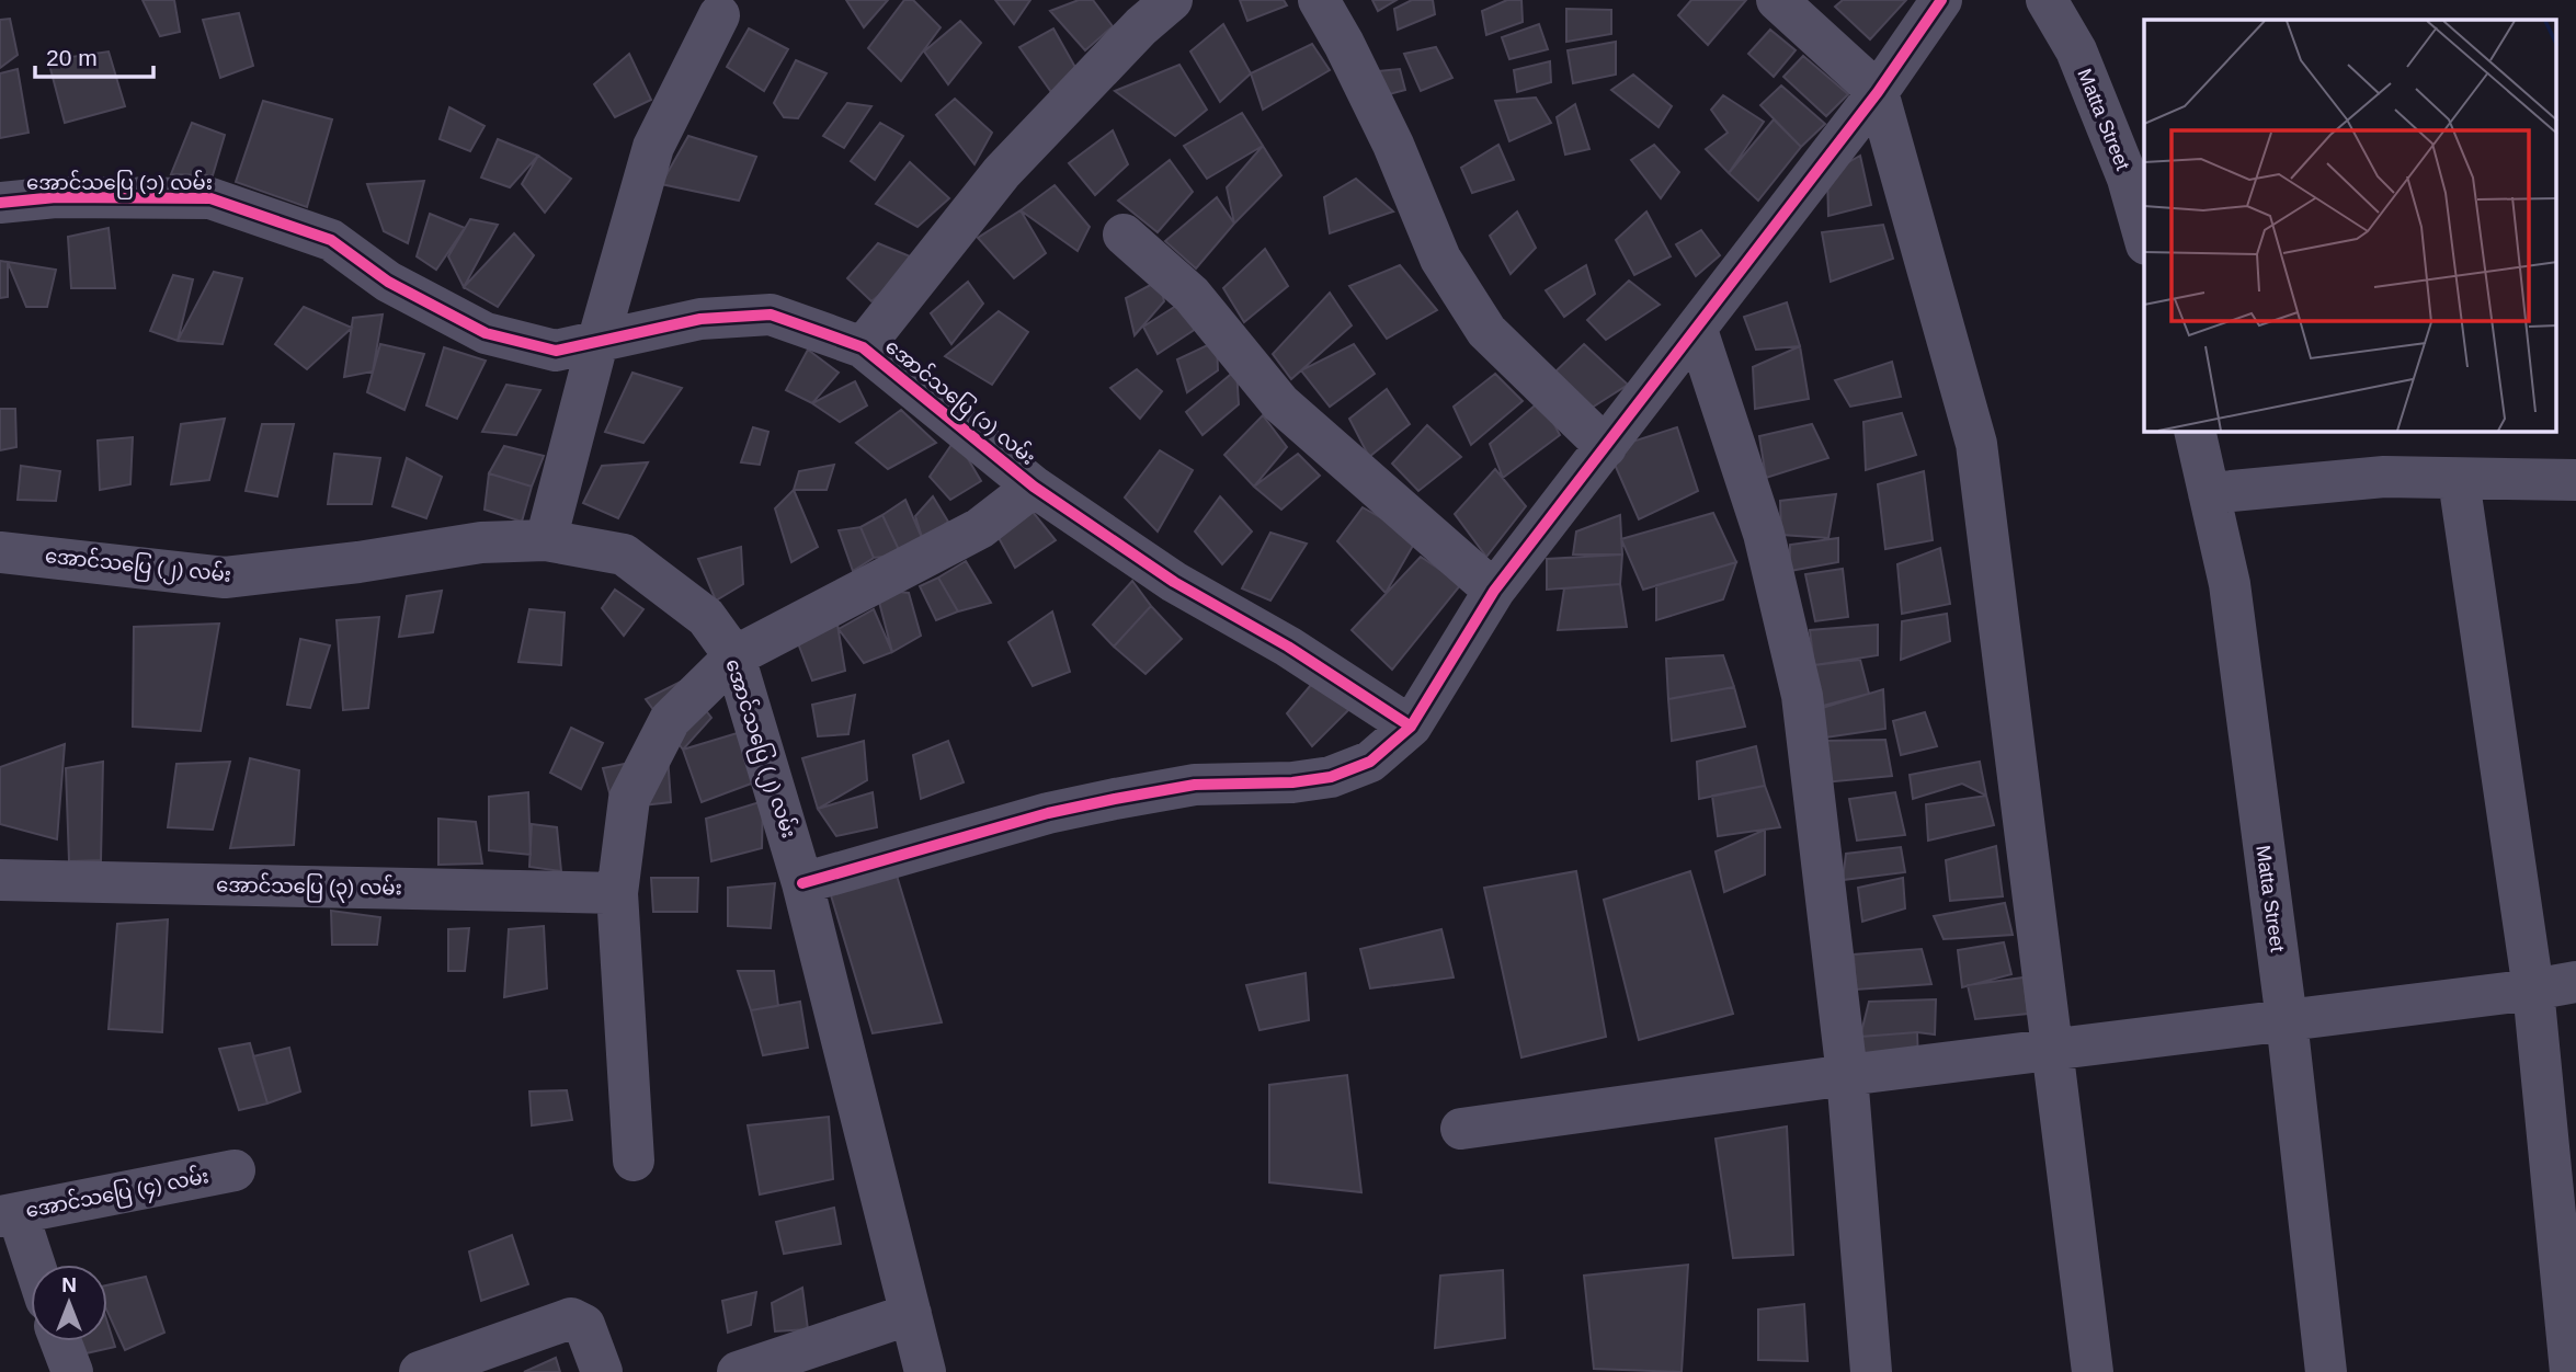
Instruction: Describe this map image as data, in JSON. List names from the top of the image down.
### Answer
{
  "streets": {
    "street": [
      "Matta Street",
      "အောင်သပြေ (၁) လမ်း",
      "အောင်သပြေ (၂) လမ်း",
      "အောင်သပြေ (၃) လမ်း",
      "အောင်သပြေ (၄) လမ်း"
    ]
  },
  "scale_bar": "20 m",
  "north": "top"
}
